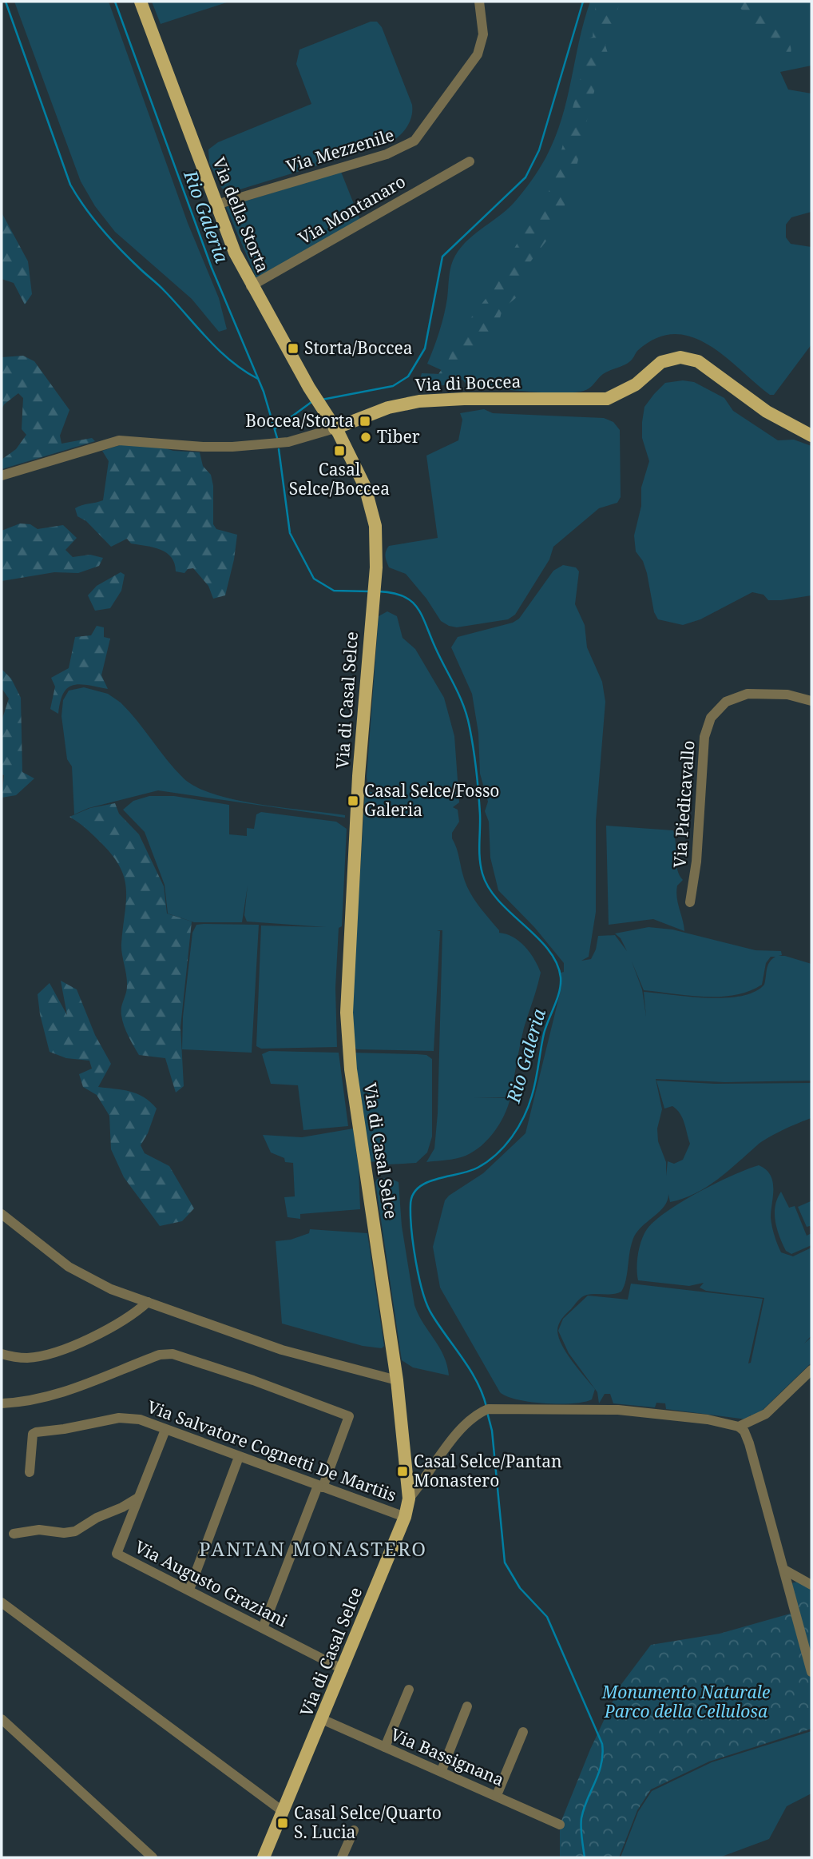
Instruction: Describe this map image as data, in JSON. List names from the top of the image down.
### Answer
{
  "streets": {
    "main road": ["Via della Storta", "Via di Boccea", "Via di Casal Selce"],
    "street": [
      "Via Mezzenile",
      "Via Montanaro",
      "Via Piedicavallo",
      "Via Salvatore Cognetti De Martiis",
      "Via Augusto Graziani",
      "Via Bassignana"
    ]
  },
  "crossings": [
    ["Via Mezzenile", "Via della Storta"],
    ["Via Montanaro", "Via della Storta"],
    ["Via della Storta", "Via di Boccea"],
    ["Via della Storta", "Via di Casal Selce"],
    ["Via di Boccea", "Via di Casal Selce"],
    ["Via di Casal Selce", "Via Salvatore Cognetti De Martiis"],
    ["Via di Casal Selce", "Via Augusto Graziani"],
    ["Via di Casal Selce", "Via Bassignana"],
    ["Via Salvatore Cognetti De Martiis", "Via Augusto Graziani"]
  ],
  "districts": ["PANTAN MONASTERO"],
  "water": ["Rio Galeria"],
  "parks": ["Monumento Naturale Parco della Cellulosa"],
  "places": {
    "transit": [
      "Storta/Boccea",
      "Boccea/Storta",
      "Casal Selce/Boccea",
      "Casal Selce/Fosso Galeria",
      "Casal Selce/Pantan Monastero",
      "Casal Selce/Quarto S. Lucia"
    ],
    "other": ["Tiber"]
  }
}
